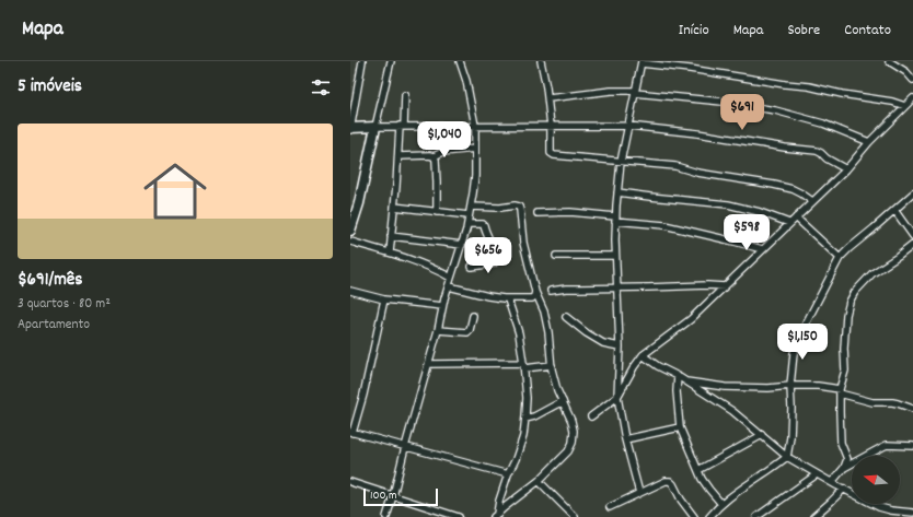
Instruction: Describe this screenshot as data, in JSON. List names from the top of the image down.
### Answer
{
  "scale_bar": "100 m",
  "north": "left",
  "page": {
    "header": "Mapa",
    "nav": [
      "Início",
      "Mapa",
      "Sobre",
      "Contato"
    ],
    "heading": "5 imóveis",
    "price": [
      "$691",
      "$1,040",
      "$598",
      "$656",
      "$1,150"
    ],
    "list": [
      {
        "name": "$691/mês",
        "note": "3 quartos · 80 m² · Apartamento"
      }
    ],
    "scale": "100 m"
  }
}
